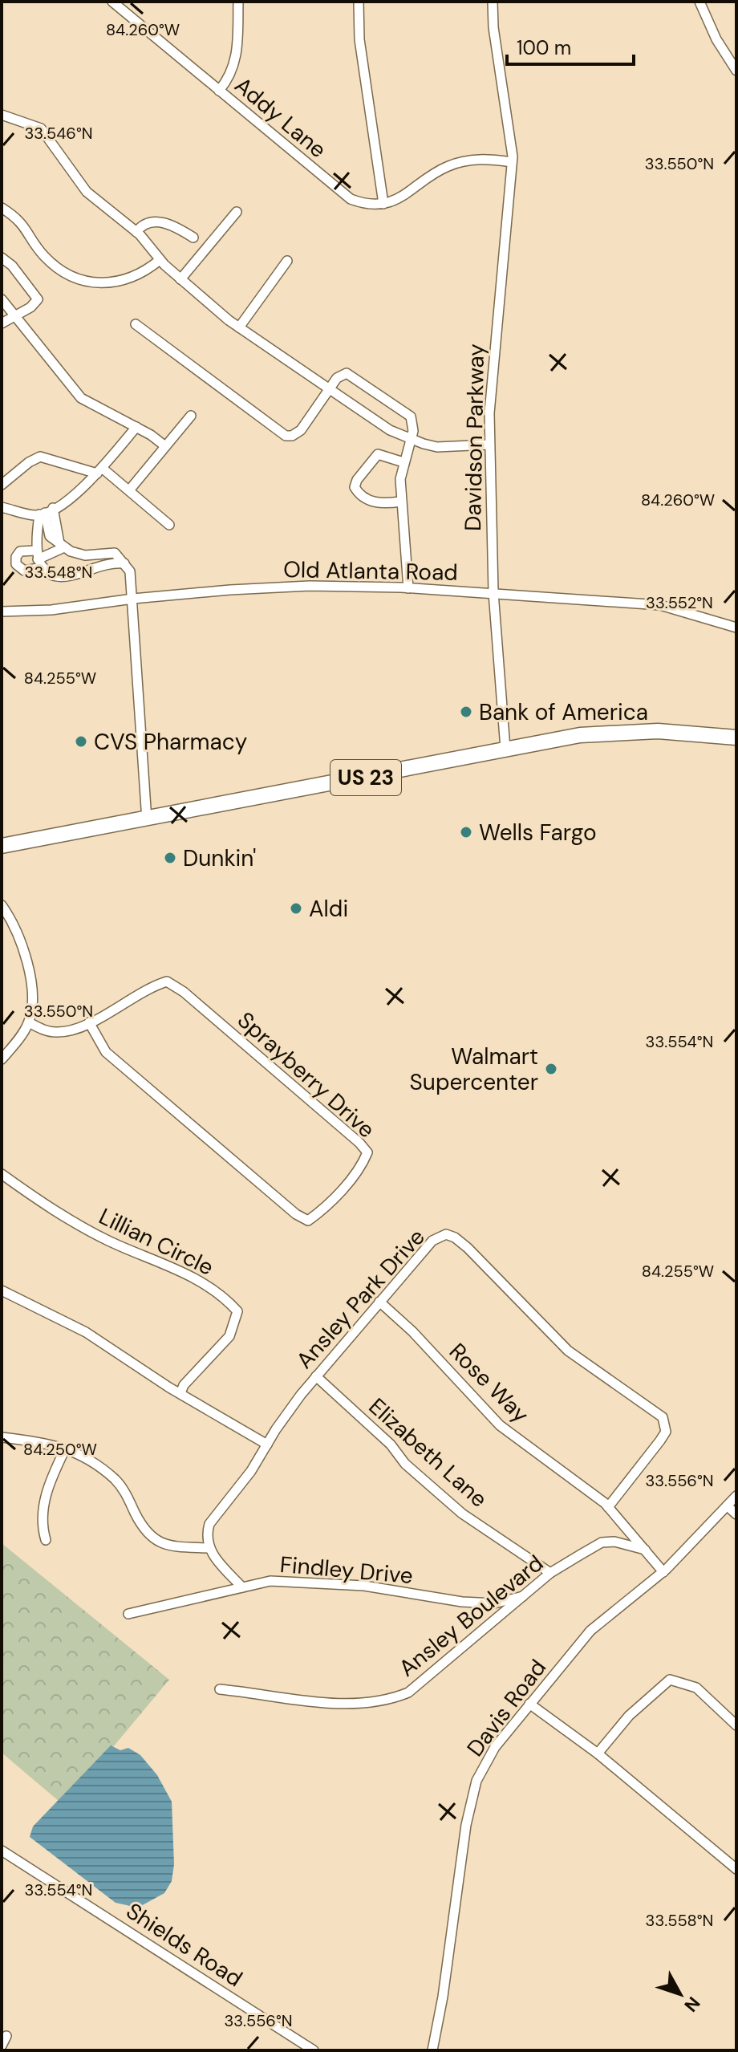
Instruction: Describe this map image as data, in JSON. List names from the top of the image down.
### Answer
{
  "streets": {
    "highway": ["US 23"],
    "street": [
      "Addy Lane",
      "Davidson Parkway",
      "Old Atlanta Road",
      "Sprayberry Drive",
      "Lillian Circle",
      "Ansley Park Drive",
      "Rose Way",
      "Elizabeth Lane",
      "Findley Drive",
      "Ansley Boulevard",
      "Davis Road",
      "Shields Road"
    ]
  },
  "crossings": [
    ["Davidson Parkway", "Old Atlanta Road"],
    ["Davidson Parkway", "US 23"],
    ["Ansley Park Drive", "Rose Way"],
    ["Ansley Park Drive", "Elizabeth Lane"],
    ["Elizabeth Lane", "Ansley Boulevard"],
    ["Findley Drive", "Ansley Boulevard"]
  ],
  "places": [
    "Bank of America",
    "CVS Pharmacy",
    "Wells Fargo",
    "Dunkin'",
    "Aldi",
    "Walmart Supercenter"
  ],
  "scale_bar": "100 m",
  "north": "bottom right",
  "coordinates": [
    "84.260°W",
    "33.546°N",
    "33.550°N",
    "33.548°N",
    "33.552°N",
    "84.255°W",
    "33.554°N",
    "84.250°W",
    "33.556°N",
    "33.558°N"
  ]
}
